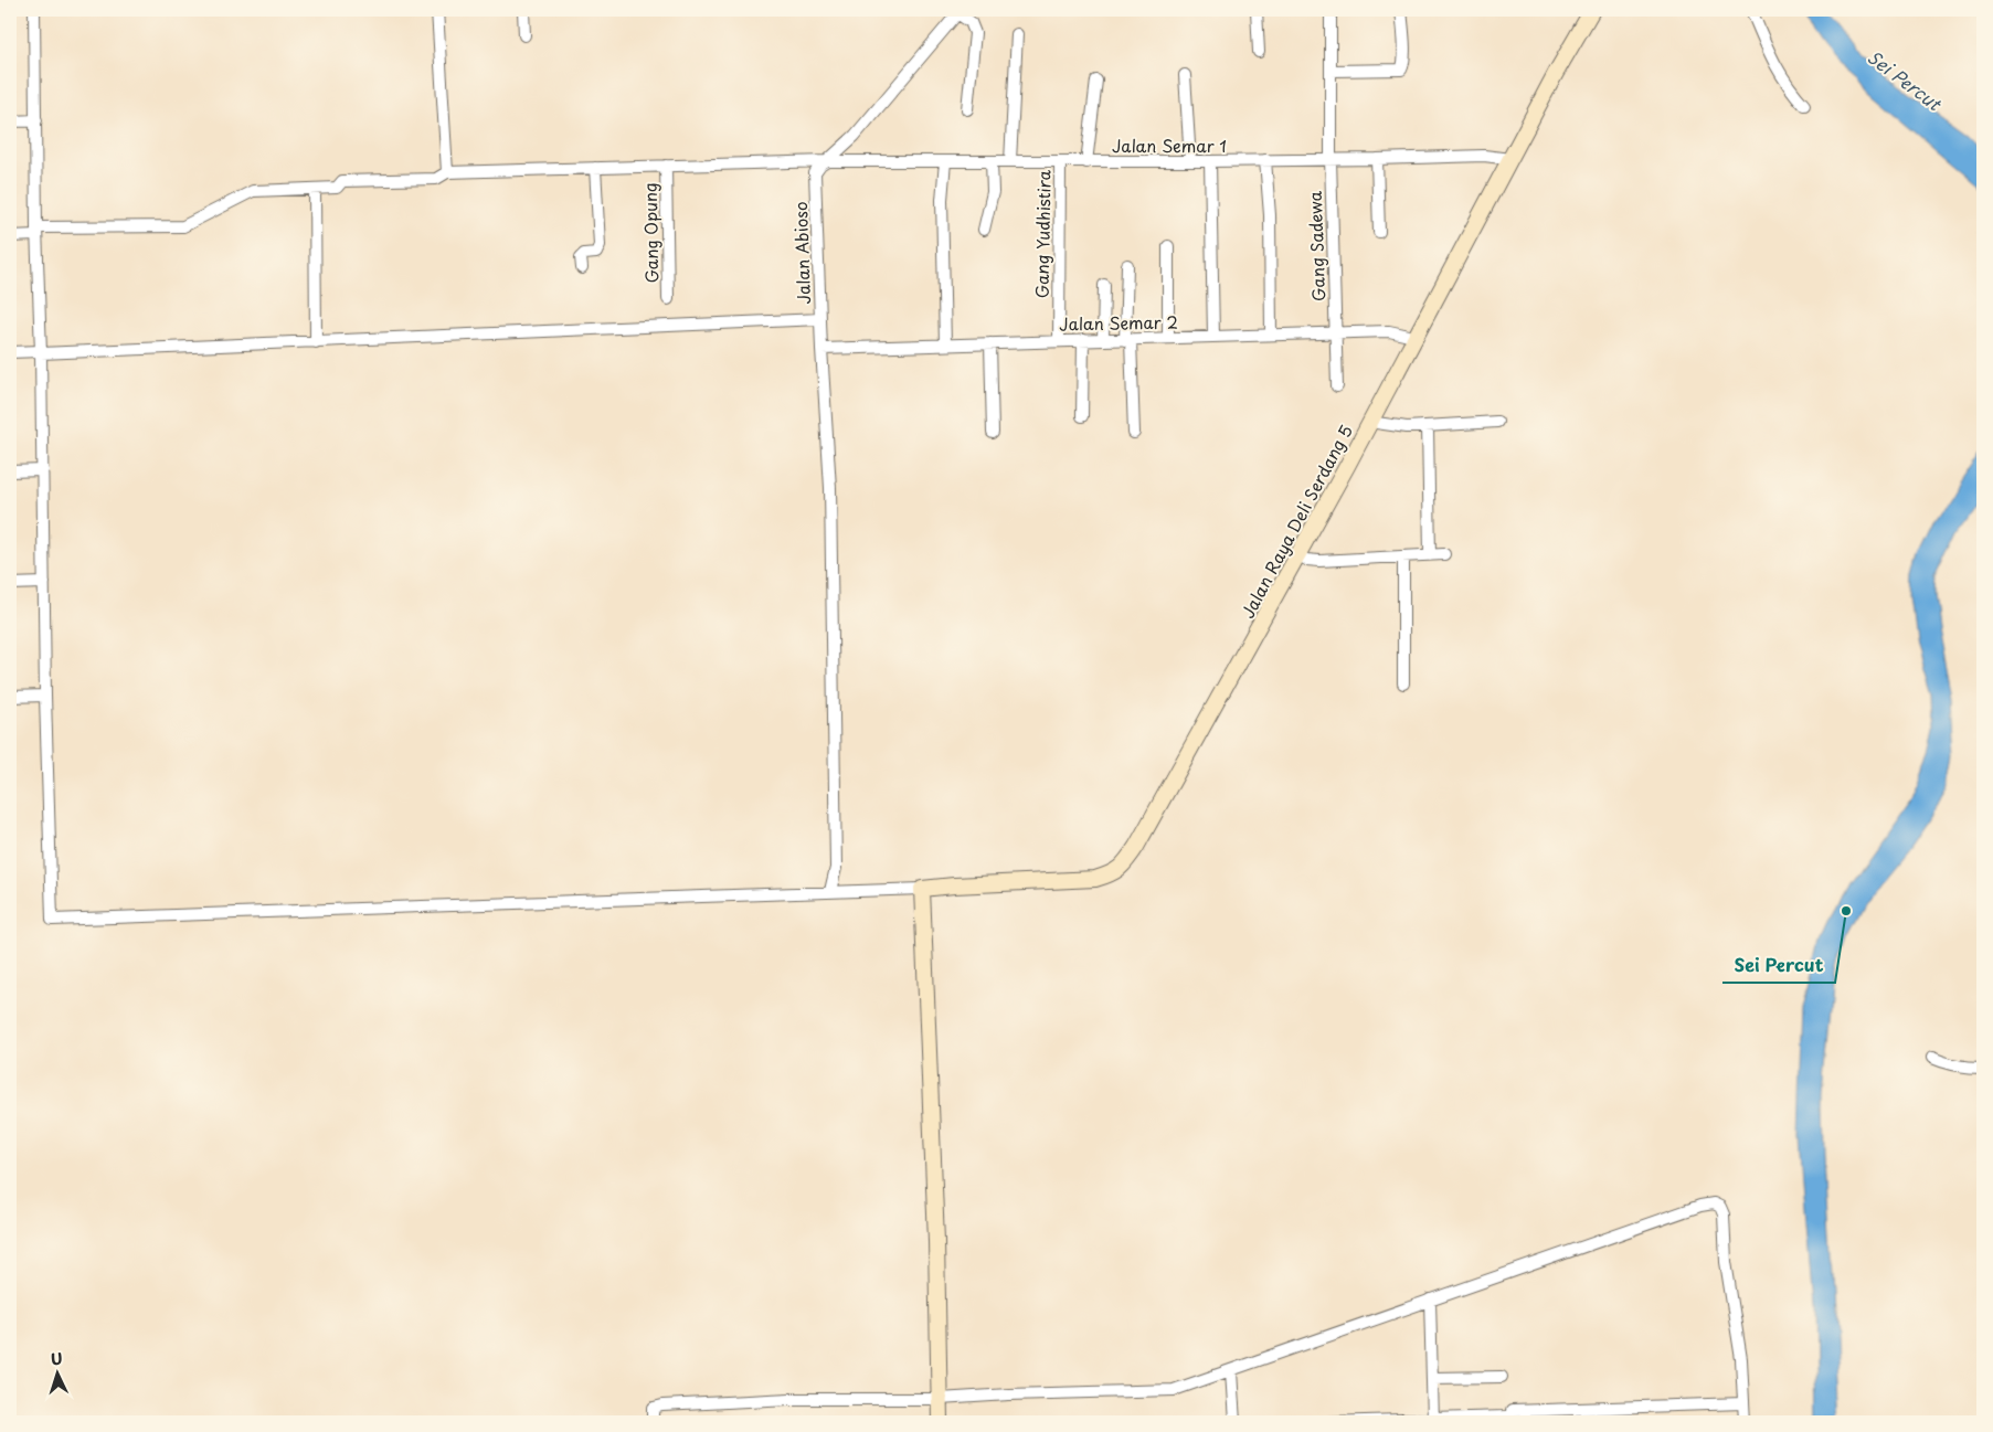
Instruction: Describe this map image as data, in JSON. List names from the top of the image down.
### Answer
{
  "streets": {
    "street": [
      "Jalan Semar 1",
      "Gang Opung",
      "Gang Yudhistira",
      "Gang Sadewa",
      "Jalan Abioso",
      "Jalan Semar 2",
      "Jalan Raya Deli Serdang 5"
    ]
  },
  "crossings": [
    ["Jalan Semar 1", "Gang Opung"],
    ["Jalan Semar 1", "Gang Yudhistira"],
    ["Jalan Semar 1", "Gang Sadewa"],
    ["Jalan Semar 1", "Jalan Abioso"],
    ["Jalan Semar 1", "Jalan Raya Deli Serdang 5"],
    ["Gang Yudhistira", "Jalan Semar 2"],
    ["Gang Sadewa", "Jalan Semar 2"],
    ["Jalan Abioso", "Jalan Semar 2"],
    ["Jalan Semar 2", "Jalan Raya Deli Serdang 5"]
  ],
  "water": ["Sei Percut"],
  "places": ["Sei Percut"],
  "north": "top"
}
